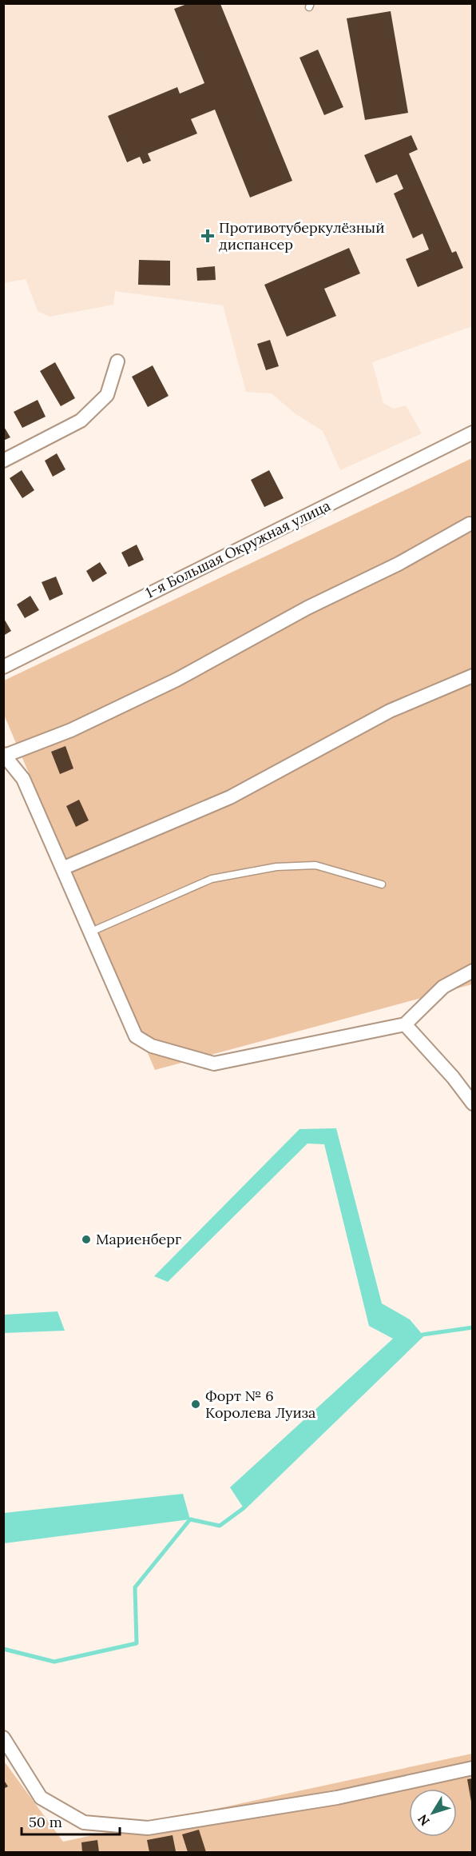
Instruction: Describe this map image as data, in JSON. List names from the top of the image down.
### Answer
{
  "streets": {
    "street": ["1-я Большая Окружная улица"]
  },
  "places": {
    "health": ["Противотуберкулёзный диспансер"],
    "other": ["Мариенберг", "Форт № 6 Королева Луиза"]
  },
  "scale_bar": "50 m",
  "north": "bottom left"
}
